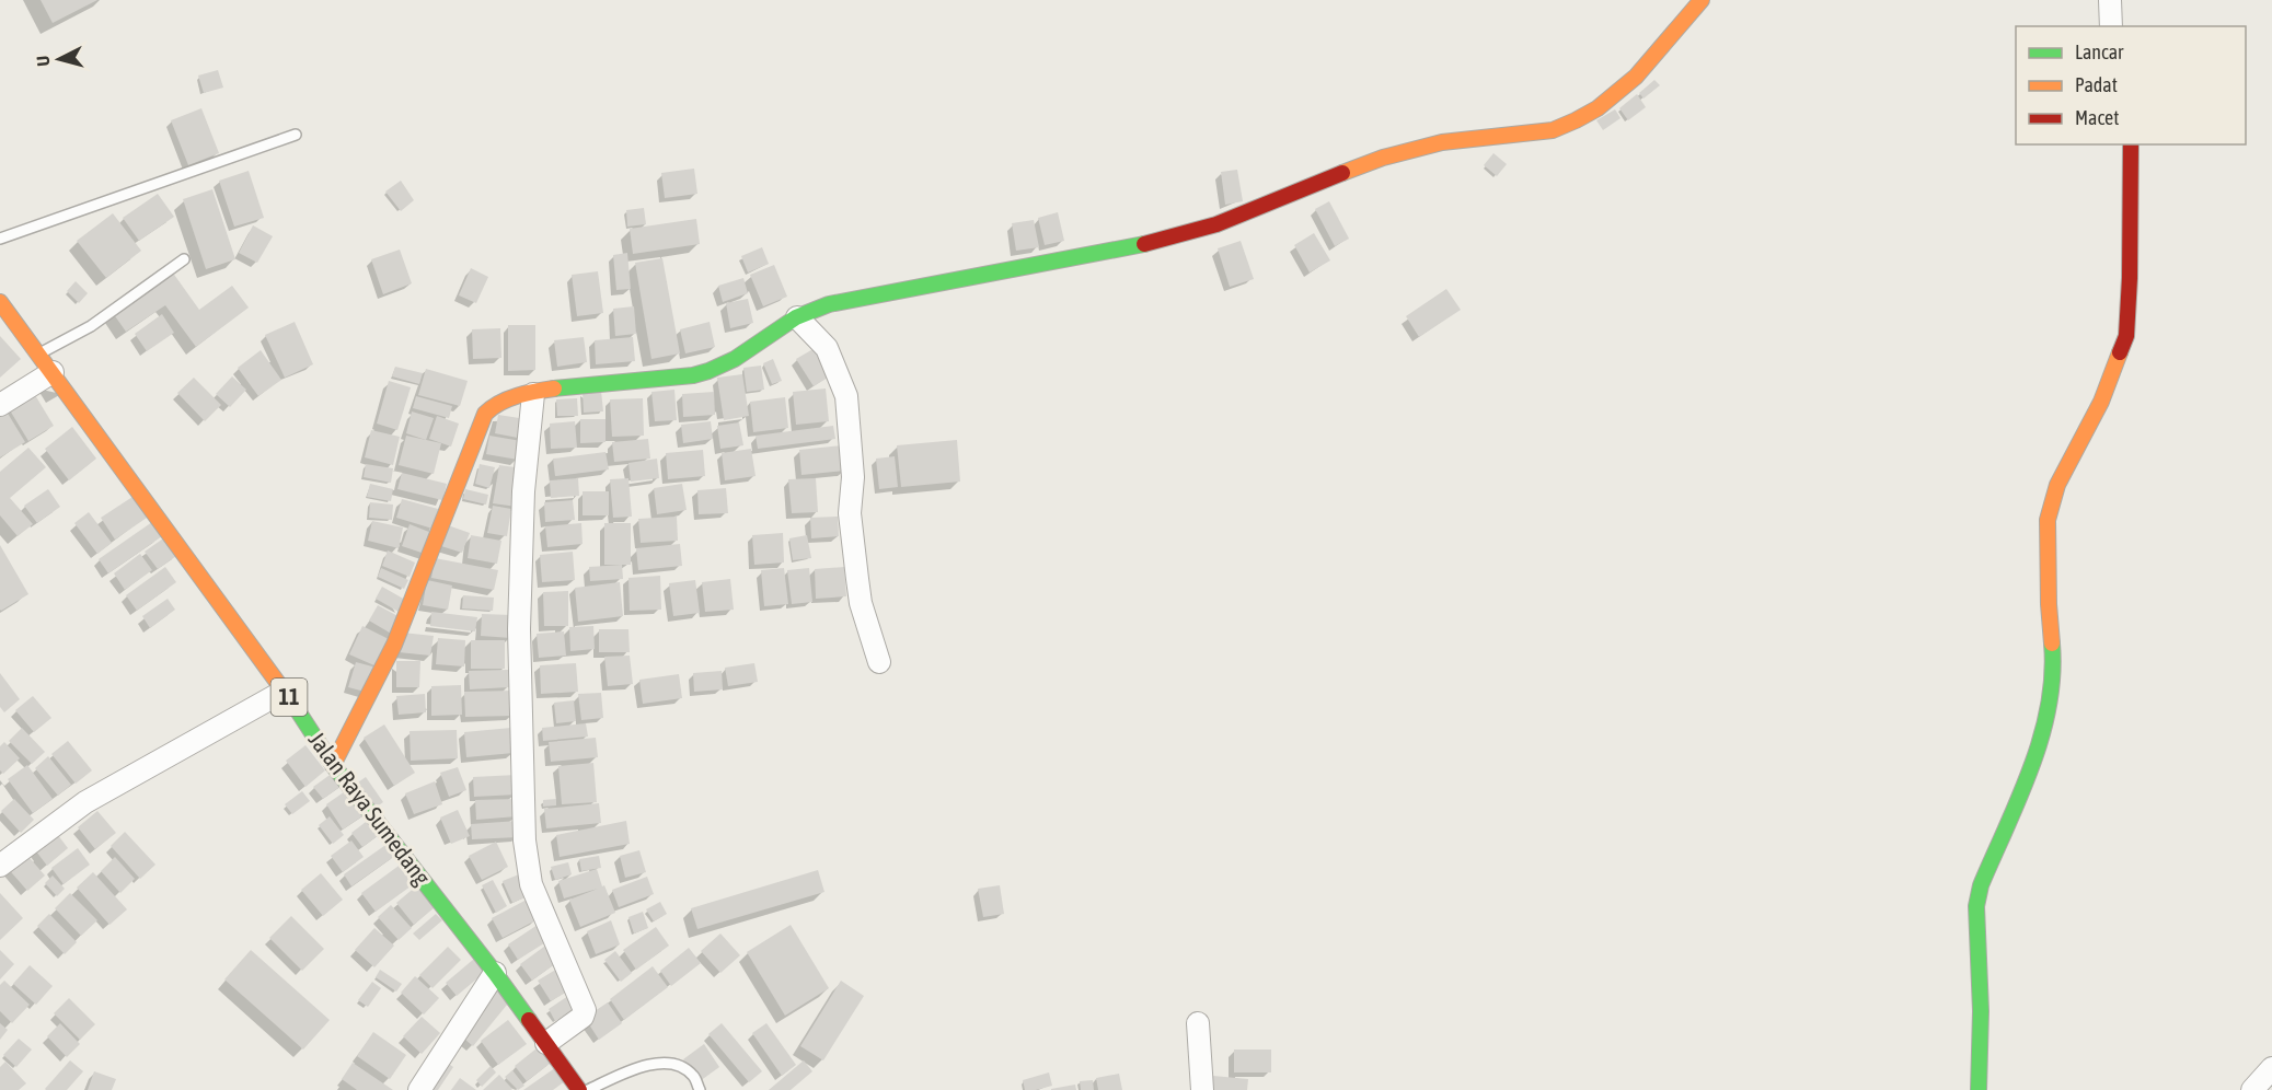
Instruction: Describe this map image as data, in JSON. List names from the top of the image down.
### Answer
{
  "streets": {
    "main road": ["11", "Jalan Raya Sumedang"]
  },
  "legend": ["Lancar", "Padat", "Macet"],
  "north": "left"
}
